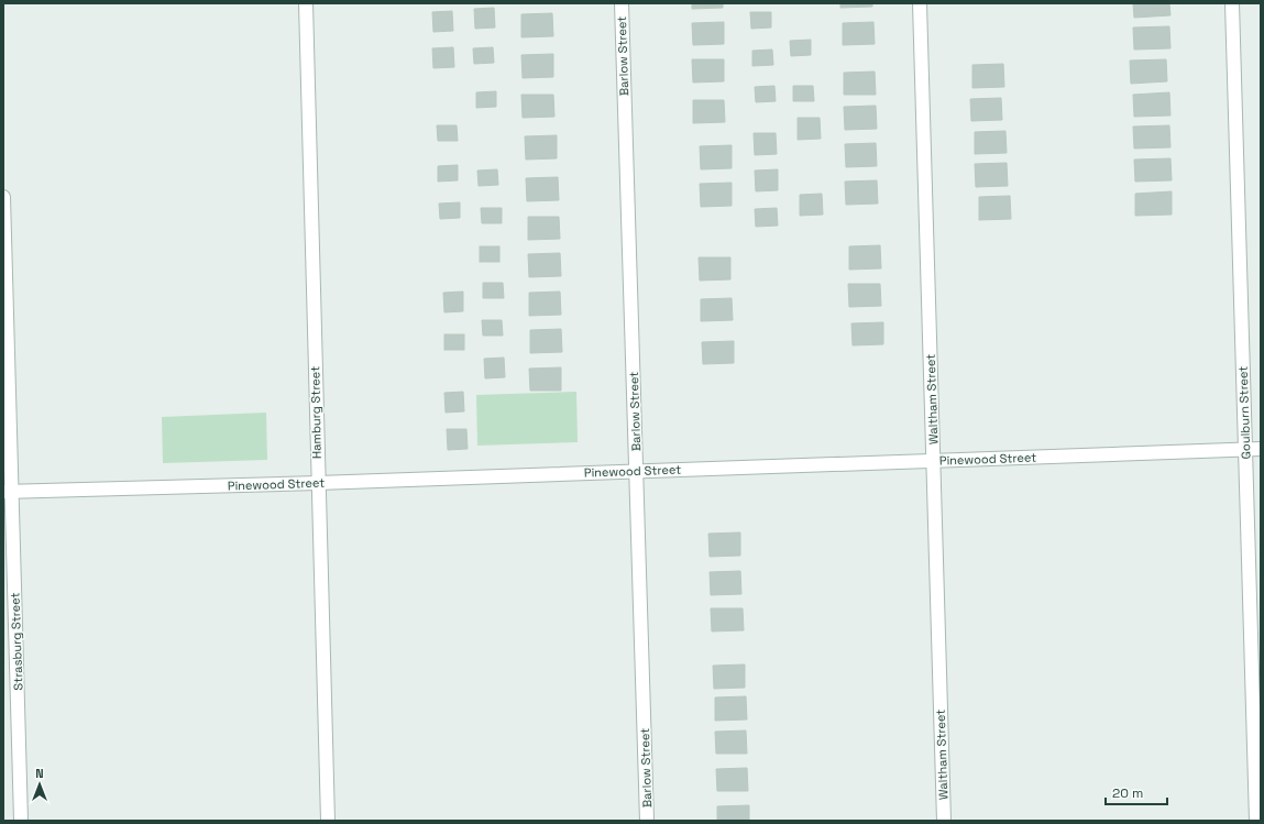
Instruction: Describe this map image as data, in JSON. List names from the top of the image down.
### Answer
{
  "streets": {
    "street": [
      "Barlow Street",
      "Waltham Street",
      "Hamburg Street",
      "Goulburn Street",
      "Pinewood Street",
      "Strasburg Street"
    ]
  },
  "crossings": [
    ["Barlow Street", "Pinewood Street"],
    ["Waltham Street", "Pinewood Street"],
    ["Hamburg Street", "Pinewood Street"],
    ["Goulburn Street", "Pinewood Street"],
    ["Pinewood Street", "Strasburg Street"]
  ],
  "scale_bar": "20 m",
  "north": "top"
}
